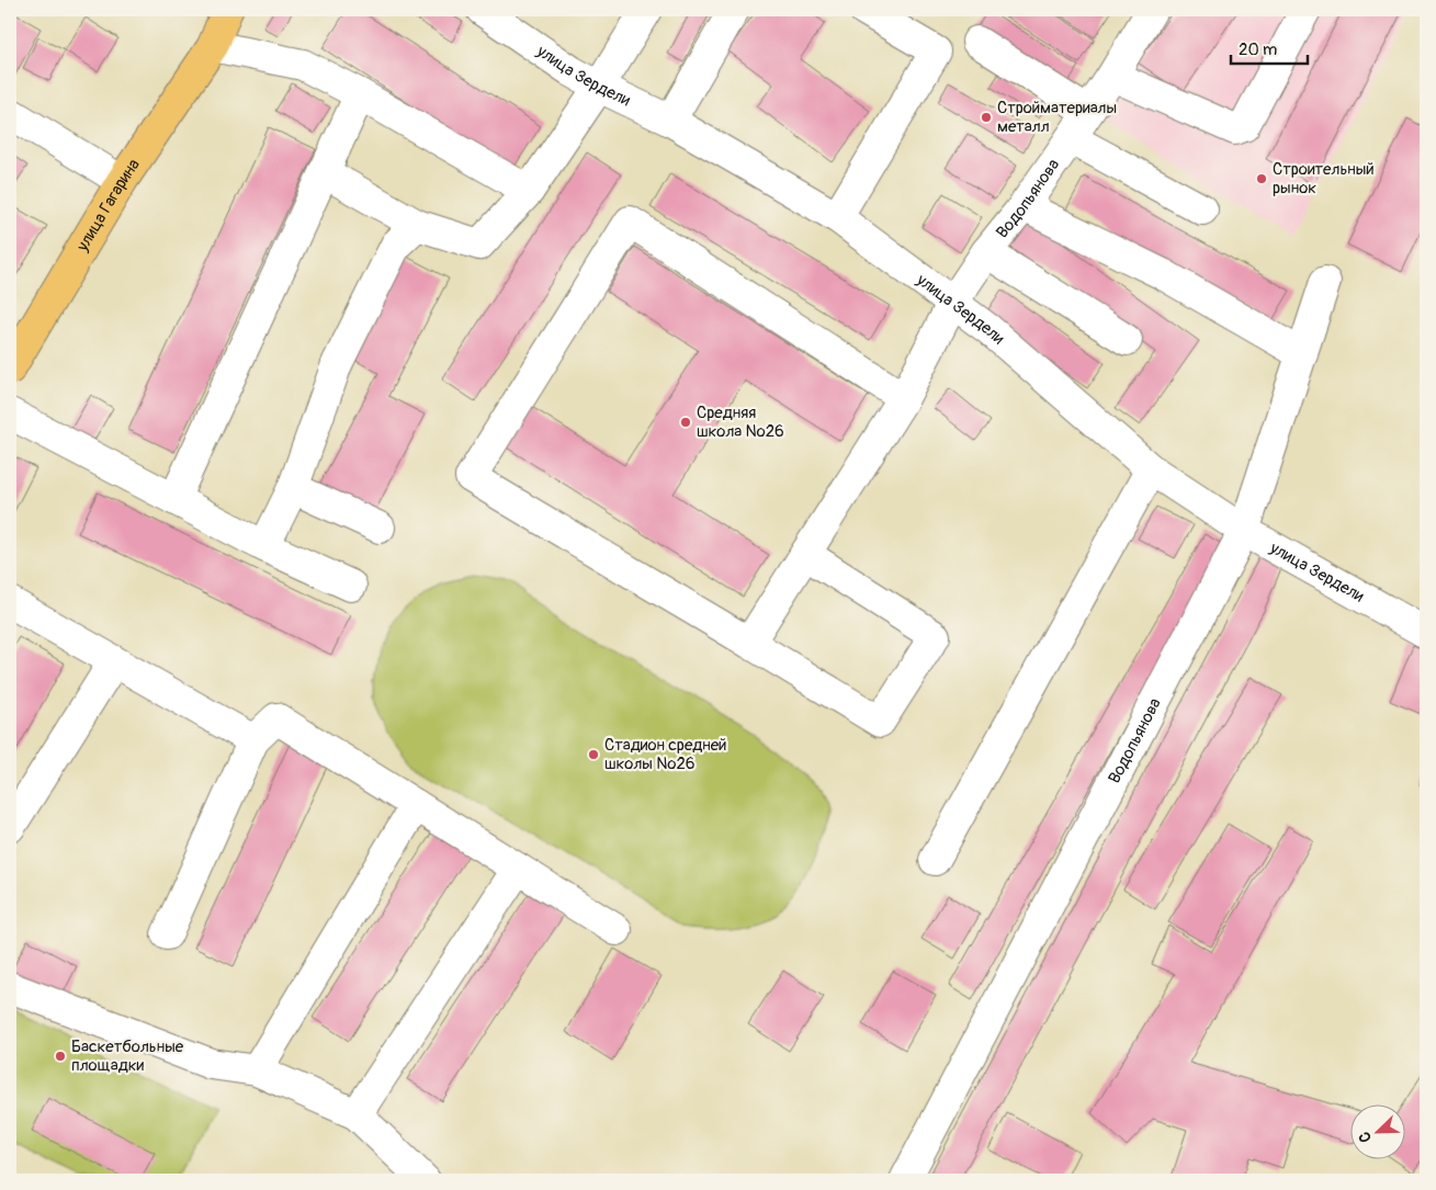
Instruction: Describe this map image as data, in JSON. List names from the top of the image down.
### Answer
{
  "streets": {
    "main road": ["улица Гагарина"],
    "street": ["улица Зердели", "Водопьянова"]
  },
  "crossings": [
    ["улица Зердели", "Водопьянова"]
  ],
  "places": [
    "Стройматериалы металл",
    "Строительный рынок",
    "Средняя школа №26",
    "Стадион средней школы №26",
    "Баскетбольные площадки"
  ],
  "scale_bar": "20 m",
  "north": "bottom left"
}
